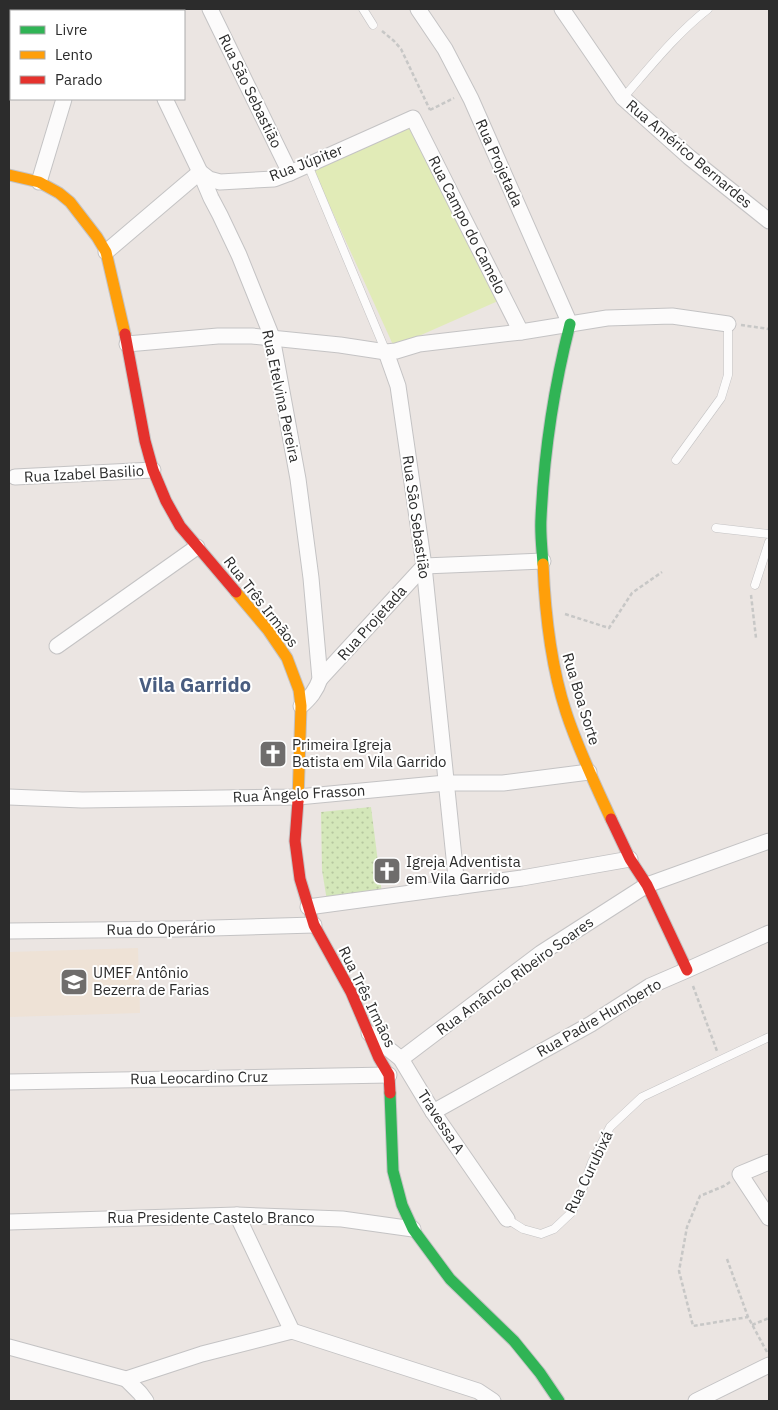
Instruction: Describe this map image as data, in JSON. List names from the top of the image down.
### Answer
{
  "streets": {
    "street": [
      "Rua São Sebastião",
      "Rua Américo Bernardes",
      "Rua Júpiter",
      "Rua Projetada",
      "Rua Campo do Camelo",
      "Rua Etelvina Pereira",
      "Rua Izabel Basilio",
      "Rua Três Irmãos",
      "Rua Boa Sorte",
      "Rua Ângelo Frasson",
      "Rua do Operário",
      "Rua Amâncio Ribeiro Soares",
      "Rua Padre Humberto",
      "Rua Leocardino Cruz",
      "Travessa A",
      "Rua Presidente Castelo Branco"
    ],
    "lane": ["Rua Curubixá"]
  },
  "crossings": [
    ["Rua São Sebastião", "Rua Júpiter"],
    ["Rua São Sebastião", "Rua Projetada"],
    ["Rua São Sebastião", "Rua Ângelo Frasson"],
    ["Rua Júpiter", "Rua Campo do Camelo"],
    ["Rua Júpiter", "Rua Etelvina Pereira"],
    ["Rua Projetada", "Rua Etelvina Pereira"],
    ["Rua Projetada", "Rua Boa Sorte"],
    ["Rua Izabel Basilio", "Rua Três Irmãos"],
    ["Rua Três Irmãos", "Rua Ângelo Frasson"],
    ["Rua Três Irmãos", "Rua do Operário"],
    ["Rua Três Irmãos", "Rua Leocardino Cruz"],
    ["Rua Três Irmãos", "Travessa A"],
    ["Rua Três Irmãos", "Rua Presidente Castelo Branco"],
    ["Rua Boa Sorte", "Rua Ângelo Frasson"],
    ["Rua Boa Sorte", "Rua Amâncio Ribeiro Soares"],
    ["Rua Boa Sorte", "Rua Padre Humberto"],
    ["Rua Amâncio Ribeiro Soares", "Travessa A"],
    ["Rua Padre Humberto", "Travessa A"],
    ["Travessa A", "Rua Curubixá"]
  ],
  "districts": ["Vila Garrido"],
  "places": {
    "church": ["Primeira Igreja Batista em Vila Garrido", "Igreja Adventista em Vila Garrido"],
    "school or university": ["UMEF Antônio Bezerra de Farias"]
  },
  "legend": ["Livre", "Lento", "Parado"]
}
